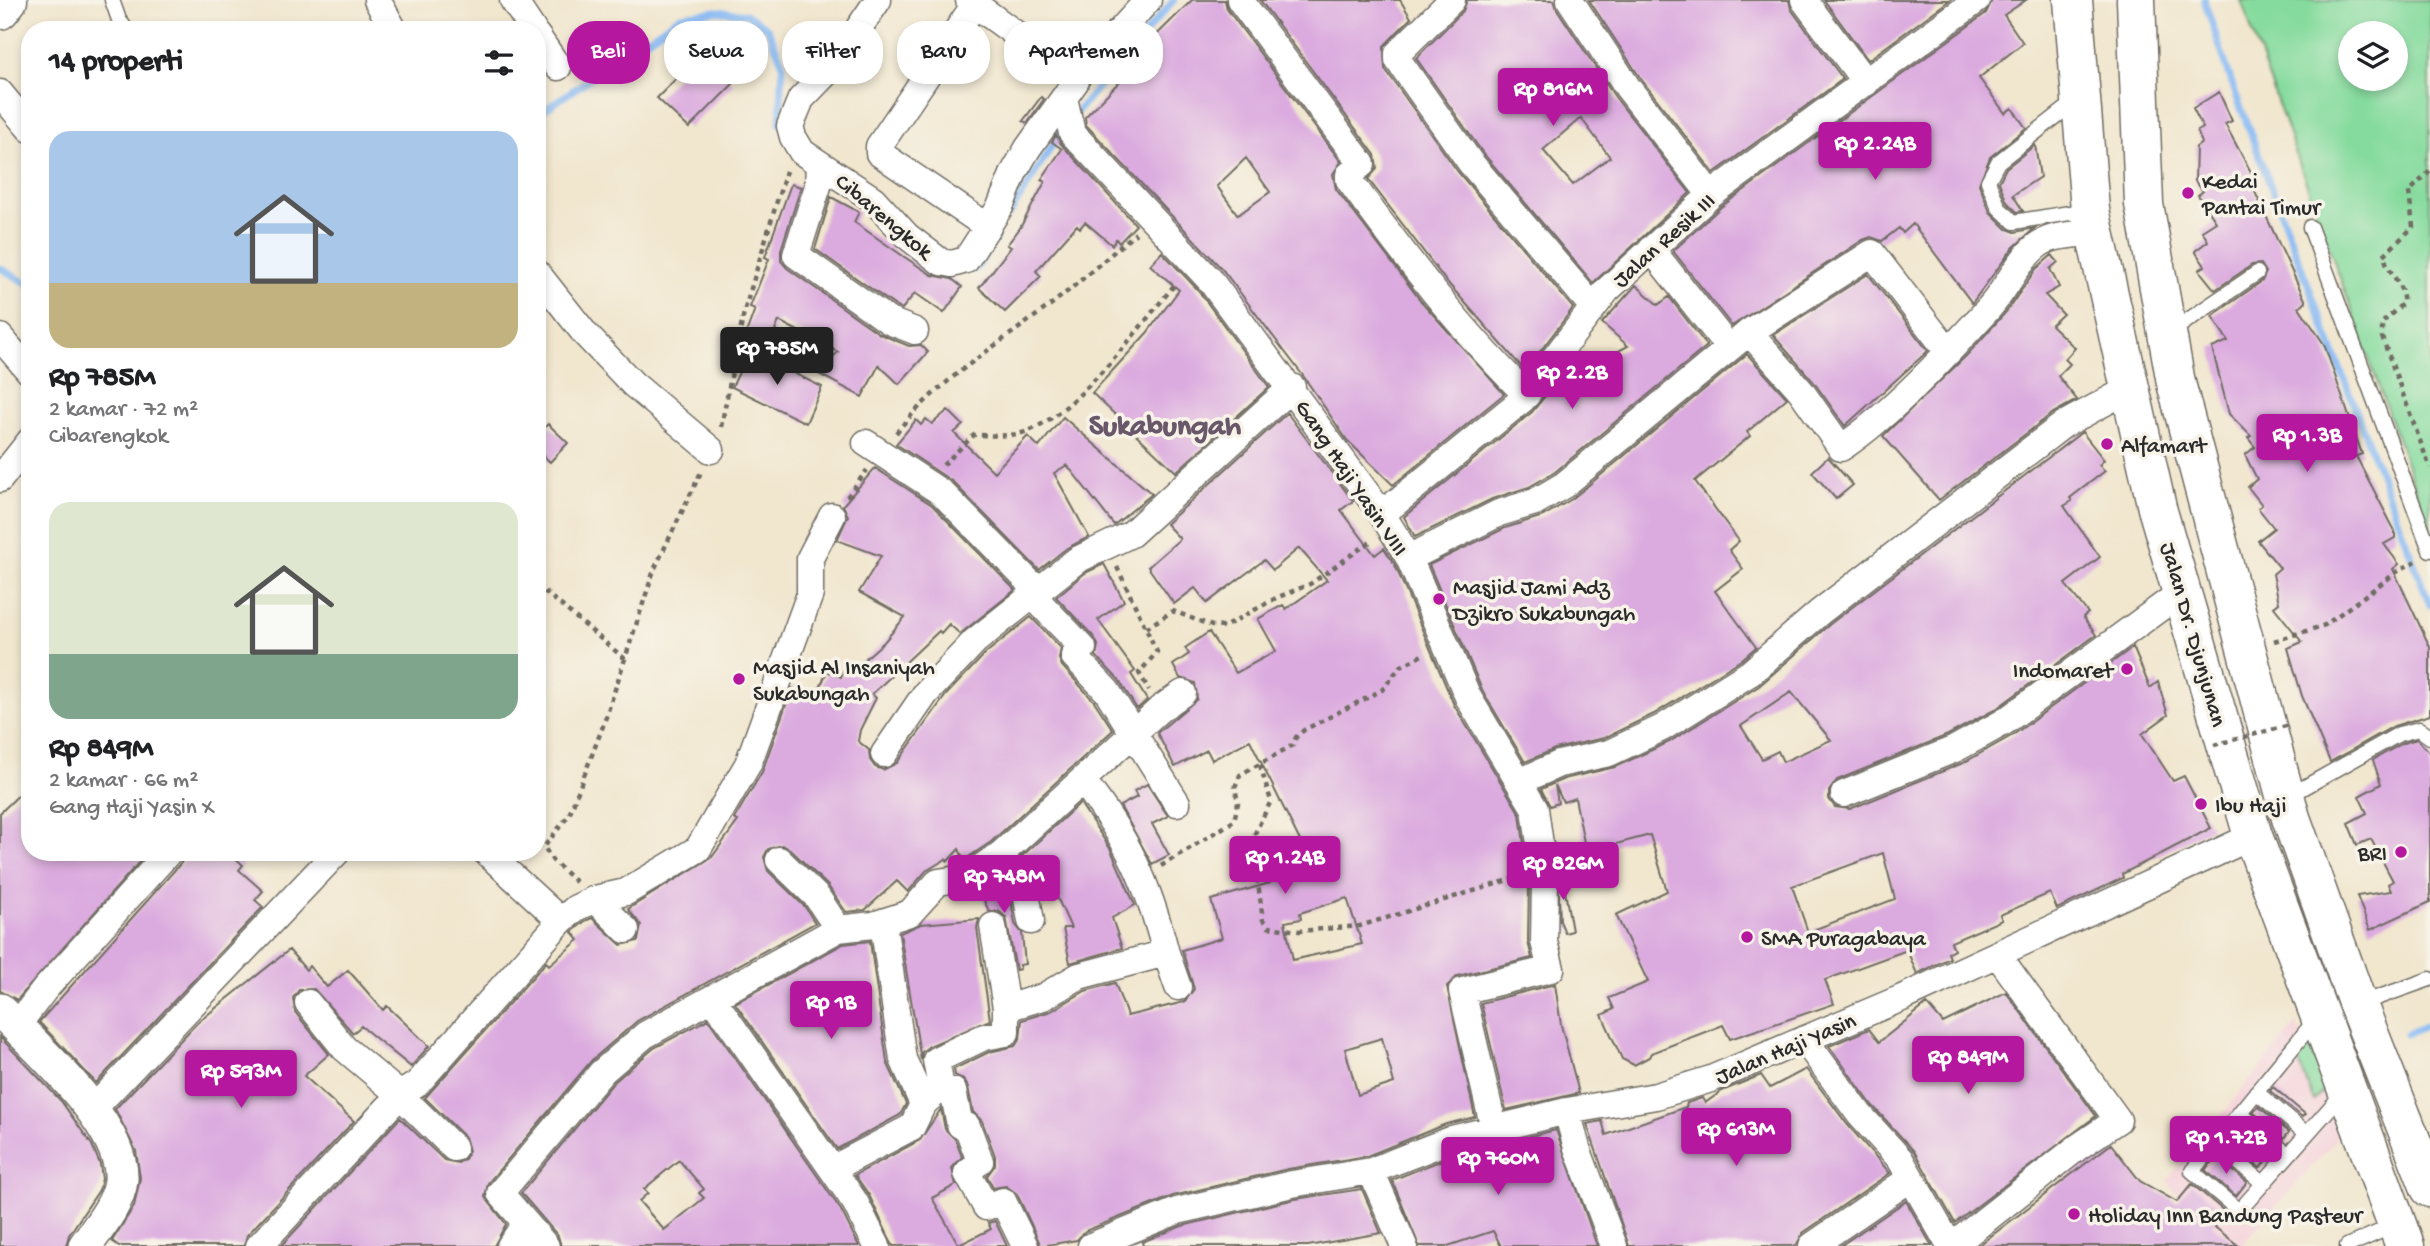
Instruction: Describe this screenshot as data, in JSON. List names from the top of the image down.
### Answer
{
  "streets": {
    "main road": ["Jalan Dr. Djunjunan"],
    "street": [
      "Cibarengkok",
      "Jalan Resik III",
      "Gang Haji Yasin VIII",
      "Jalan Haji Yasin"
    ]
  },
  "crossings": [
    ["Cibarengkok", "Gang Haji Yasin VIII"],
    ["Jalan Resik III", "Gang Haji Yasin VIII"],
    ["Gang Haji Yasin VIII", "Jalan Haji Yasin"],
    ["Jalan Dr. Djunjunan", "Jalan Haji Yasin"]
  ],
  "districts": ["Sukabungah"],
  "places": [
    "Kedai Pantai Timur",
    "Alfamart",
    "Masjid Jami Adz Dzikro Sukabungah",
    "Indomaret",
    "Masjid Al Insaniyah Sukabungah",
    "Ibu Haji",
    "BRI",
    "SMA Puragabaya",
    "Holiday Inn Bandung Pasteur"
  ],
  "page": {
    "chip": [
      "Beli",
      "Sewa",
      "Filter",
      "Baru",
      "Apartemen"
    ],
    "heading": "14 properti",
    "price": [
      "Rp 816M",
      "Rp 2.24B",
      "Rp 785M",
      "Rp 2.2B",
      "Rp 1.3B",
      "Rp 1.24B",
      "Rp 826M",
      "Rp 748M",
      "Rp 1B",
      "Rp 849M",
      "Rp 593M",
      "Rp 613M",
      "Rp 1.72B",
      "Rp 760M"
    ],
    "list": [
      {
        "name": "Rp 785M",
        "note": "2 kamar · 72 m² · Cibarengkok"
      },
      {
        "name": "Rp 849M",
        "note": "2 kamar · 66 m² · Gang Haji Yasin X"
      }
    ]
  }
}
